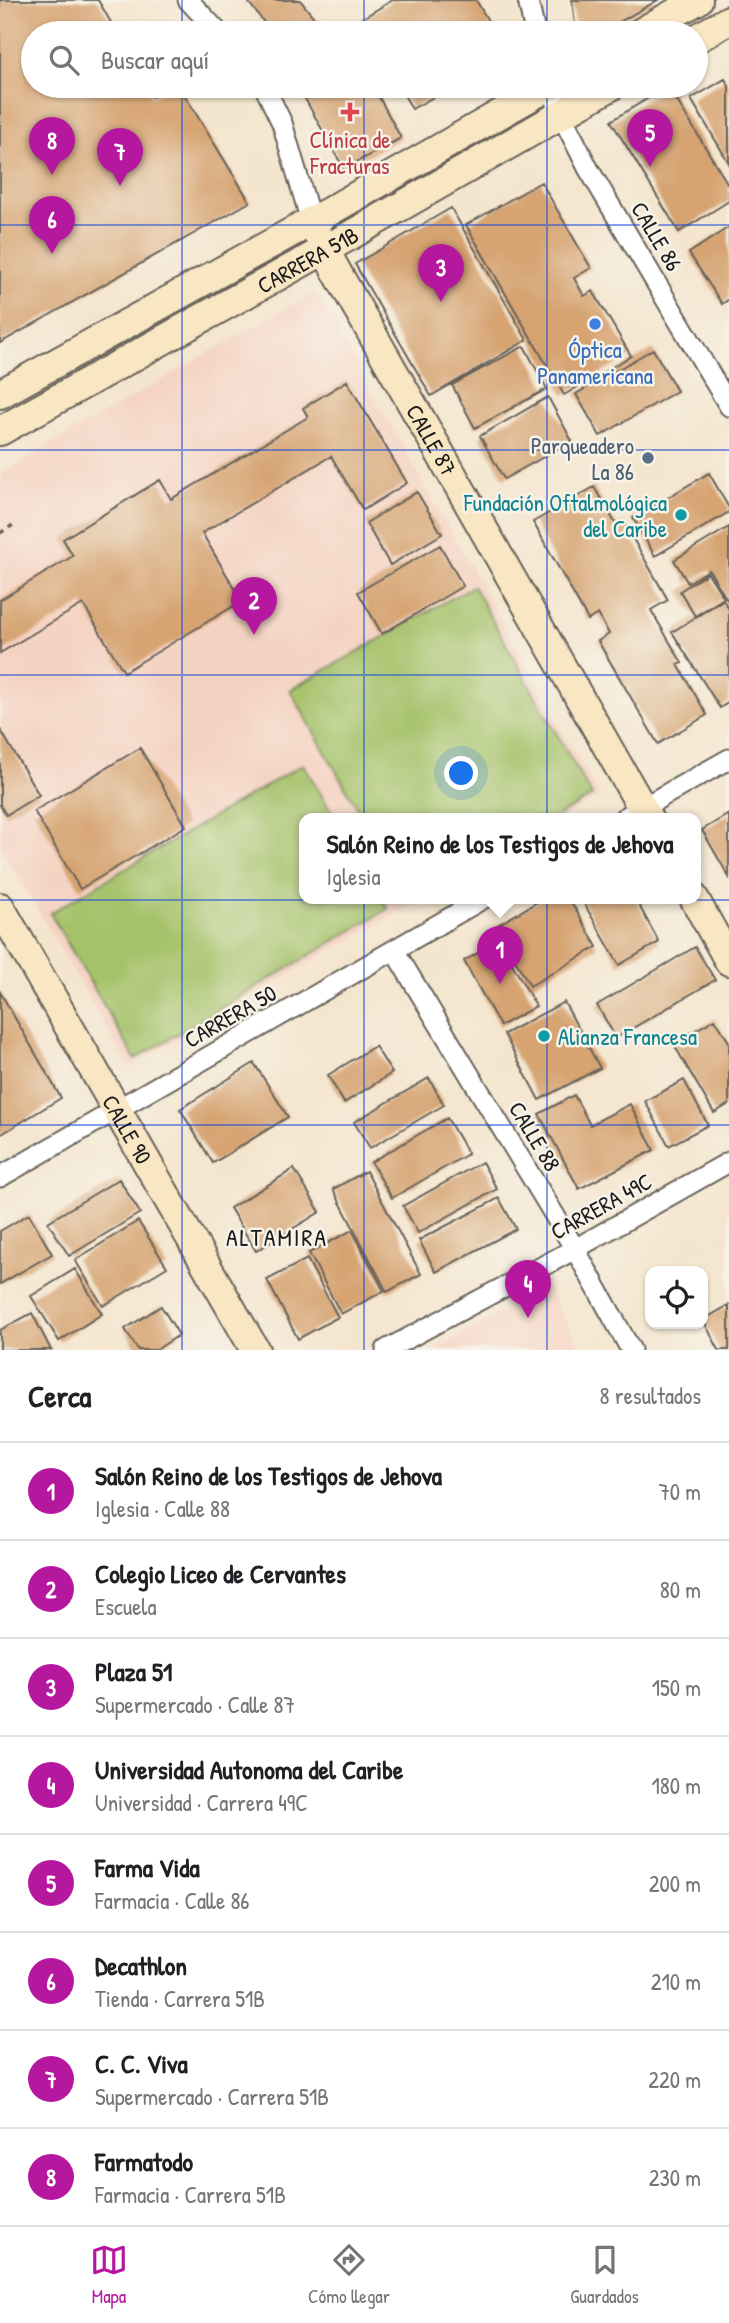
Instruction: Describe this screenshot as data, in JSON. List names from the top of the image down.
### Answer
{
  "streets": {
    "main road": ["CARRERA 51B", "CALLE 87", "CALLE 90"],
    "street": [
      "CALLE 86",
      "CARRERA 50",
      "CALLE 88",
      "CARRERA 49C"
    ]
  },
  "crossings": [
    ["CALLE 86", "CARRERA 51B"],
    ["CARRERA 51B", "CALLE 87"],
    ["CARRERA 50", "CALLE 90"],
    ["CARRERA 50", "CALLE 88"],
    ["CALLE 88", "CARRERA 49C"]
  ],
  "districts": ["ALTAMIRA"],
  "places": {
    "health": ["Clínica de Fracturas"],
    "other": [
      "Óptica Panamericana",
      "Parqueadero La 86",
      "Fundación Oftalmológica del Caribe",
      "Alianza Francesa"
    ]
  },
  "page": {
    "search": "Buscar aquí",
    "pins": [
      "5",
      "8",
      "7",
      "6",
      "3",
      "2",
      "1",
      "4"
    ],
    "popup": ["Salón Reino de los Testigos de Jehova", "Iglesia"],
    "heading": ["Cerca", "8 resultados"],
    "list": [
      {
        "mark": "1",
        "name": "Salón Reino de los Testigos de Jehova",
        "note": "Iglesia · Calle 88",
        "value": "70 m"
      },
      {
        "mark": "2",
        "name": "Colegio Liceo de Cervantes",
        "note": "Escuela",
        "value": "80 m"
      },
      {
        "mark": "3",
        "name": "Plaza 51",
        "note": "Supermercado · Calle 87",
        "value": "150 m"
      },
      {
        "mark": "4",
        "name": "Universidad Autonoma del Caribe",
        "note": "Universidad · Carrera 49C",
        "value": "180 m"
      },
      {
        "mark": "5",
        "name": "Farma Vida",
        "note": "Farmacia · Calle 86",
        "value": "200 m"
      },
      {
        "mark": "6",
        "name": "Decathlon",
        "note": "Tienda · Carrera 51B",
        "value": "210 m"
      },
      {
        "mark": "7",
        "name": "C. C. Viva",
        "note": "Supermercado · Carrera 51B",
        "value": "220 m"
      },
      {
        "mark": "8",
        "name": "Farmatodo",
        "note": "Farmacia · Carrera 51B",
        "value": "230 m"
      }
    ],
    "nav": ["Mapa", "Cómo llegar", "Guardados"]
  }
}
